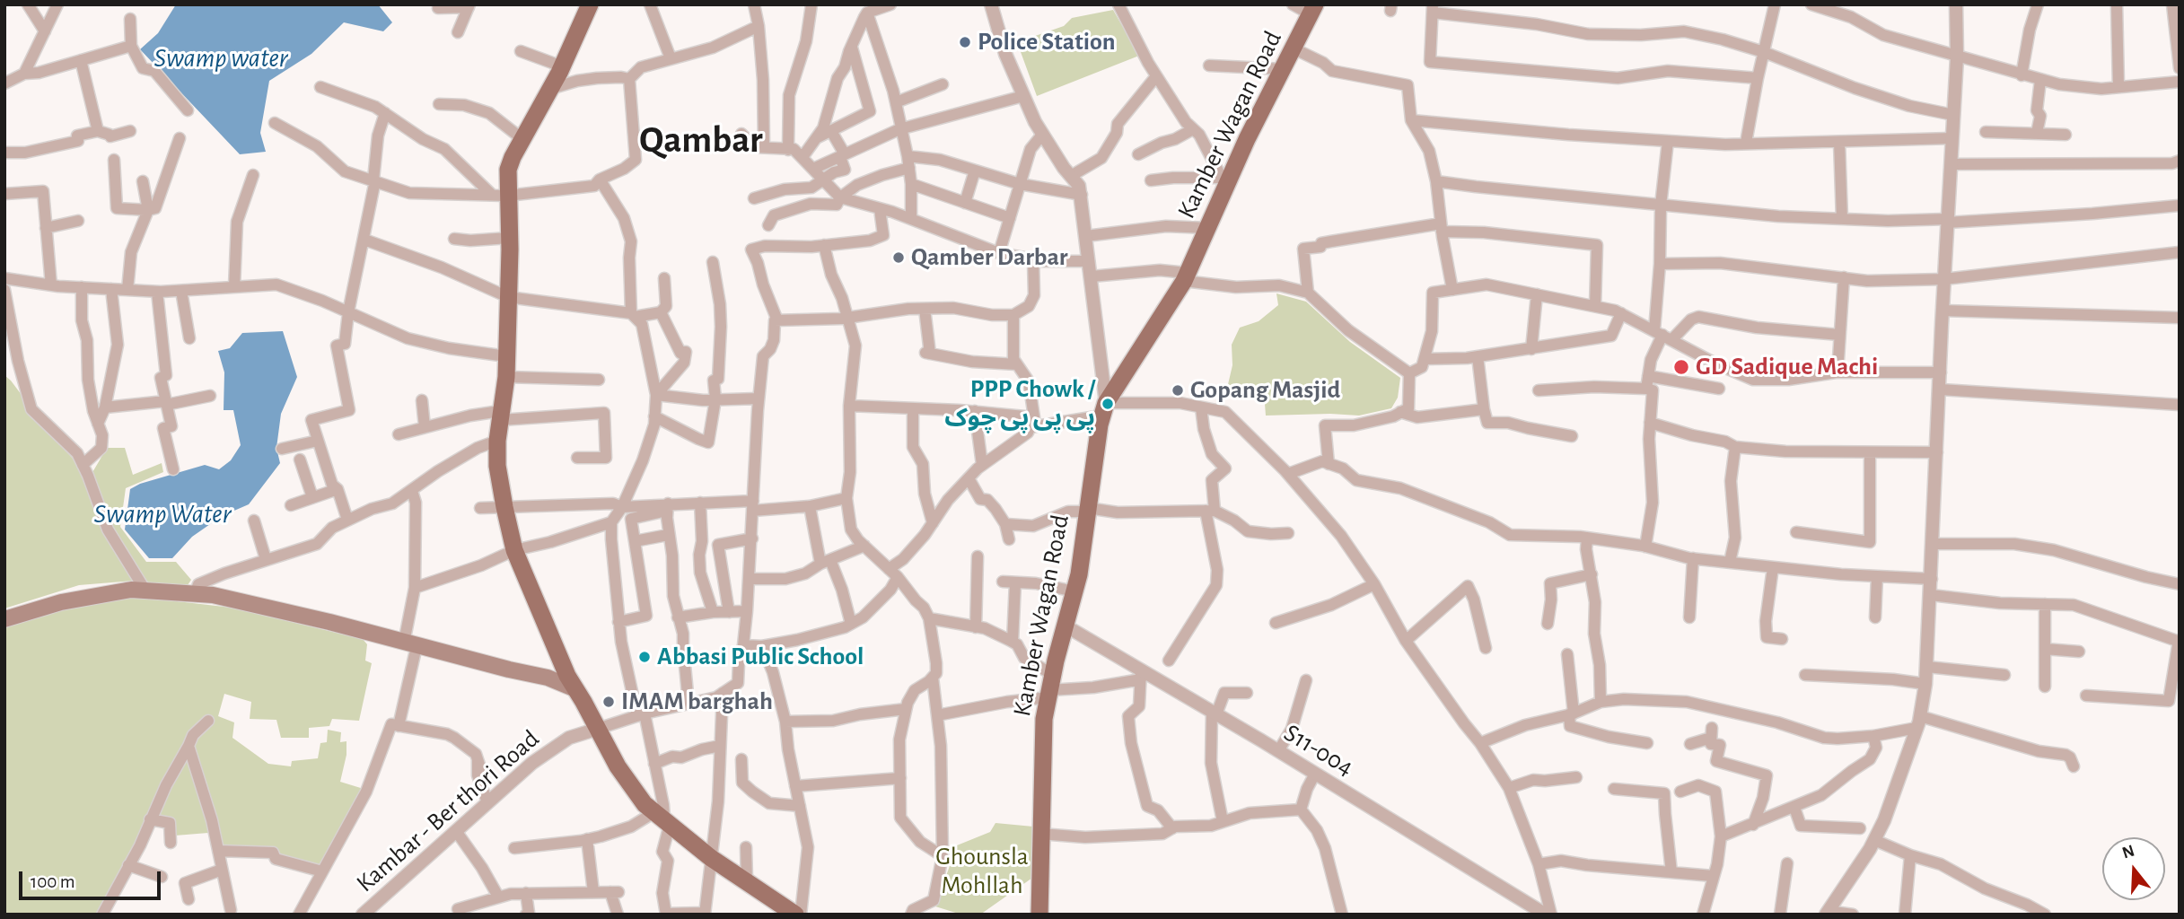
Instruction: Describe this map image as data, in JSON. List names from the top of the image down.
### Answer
{
  "streets": {
    "main road": ["Kamber Wagan Road"],
    "street": ["S11-004", "Kambar - Ber thori Road"]
  },
  "crossings": [
    ["Kamber Wagan Road", "S11-004"]
  ],
  "districts": ["Qambar"],
  "water": ["Swamp water", "Swamp Water"],
  "parks": ["Ghounsla Mohllah"],
  "places": [
    "Police Station",
    "Qamber Darbar",
    "GD Sadique Machi",
    "Gopang Masjid",
    "PPP Chowk / پی پی پی چوک",
    "Abbasi Public School",
    "IMAM barghah"
  ],
  "scale_bar": "100 m",
  "north": "top"
}
